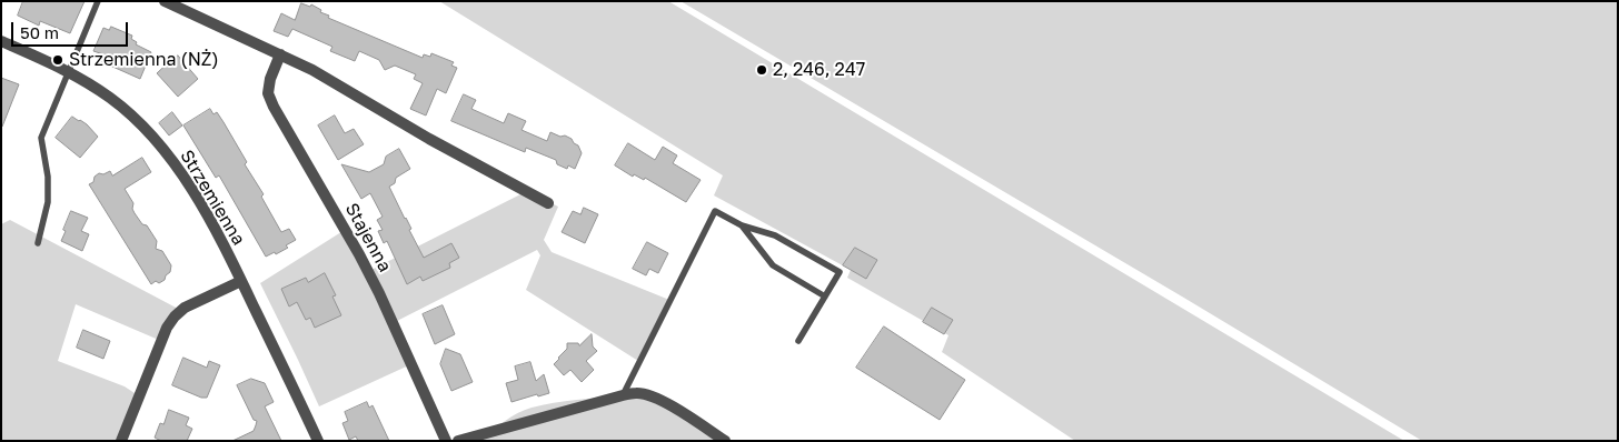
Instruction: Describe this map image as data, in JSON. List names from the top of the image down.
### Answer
{
  "streets": {
    "street": ["Strzemienna", "Stajenna"]
  },
  "places": ["Strzemienna (NŻ)", "2, 246, 247"],
  "scale_bar": "50 m"
}
